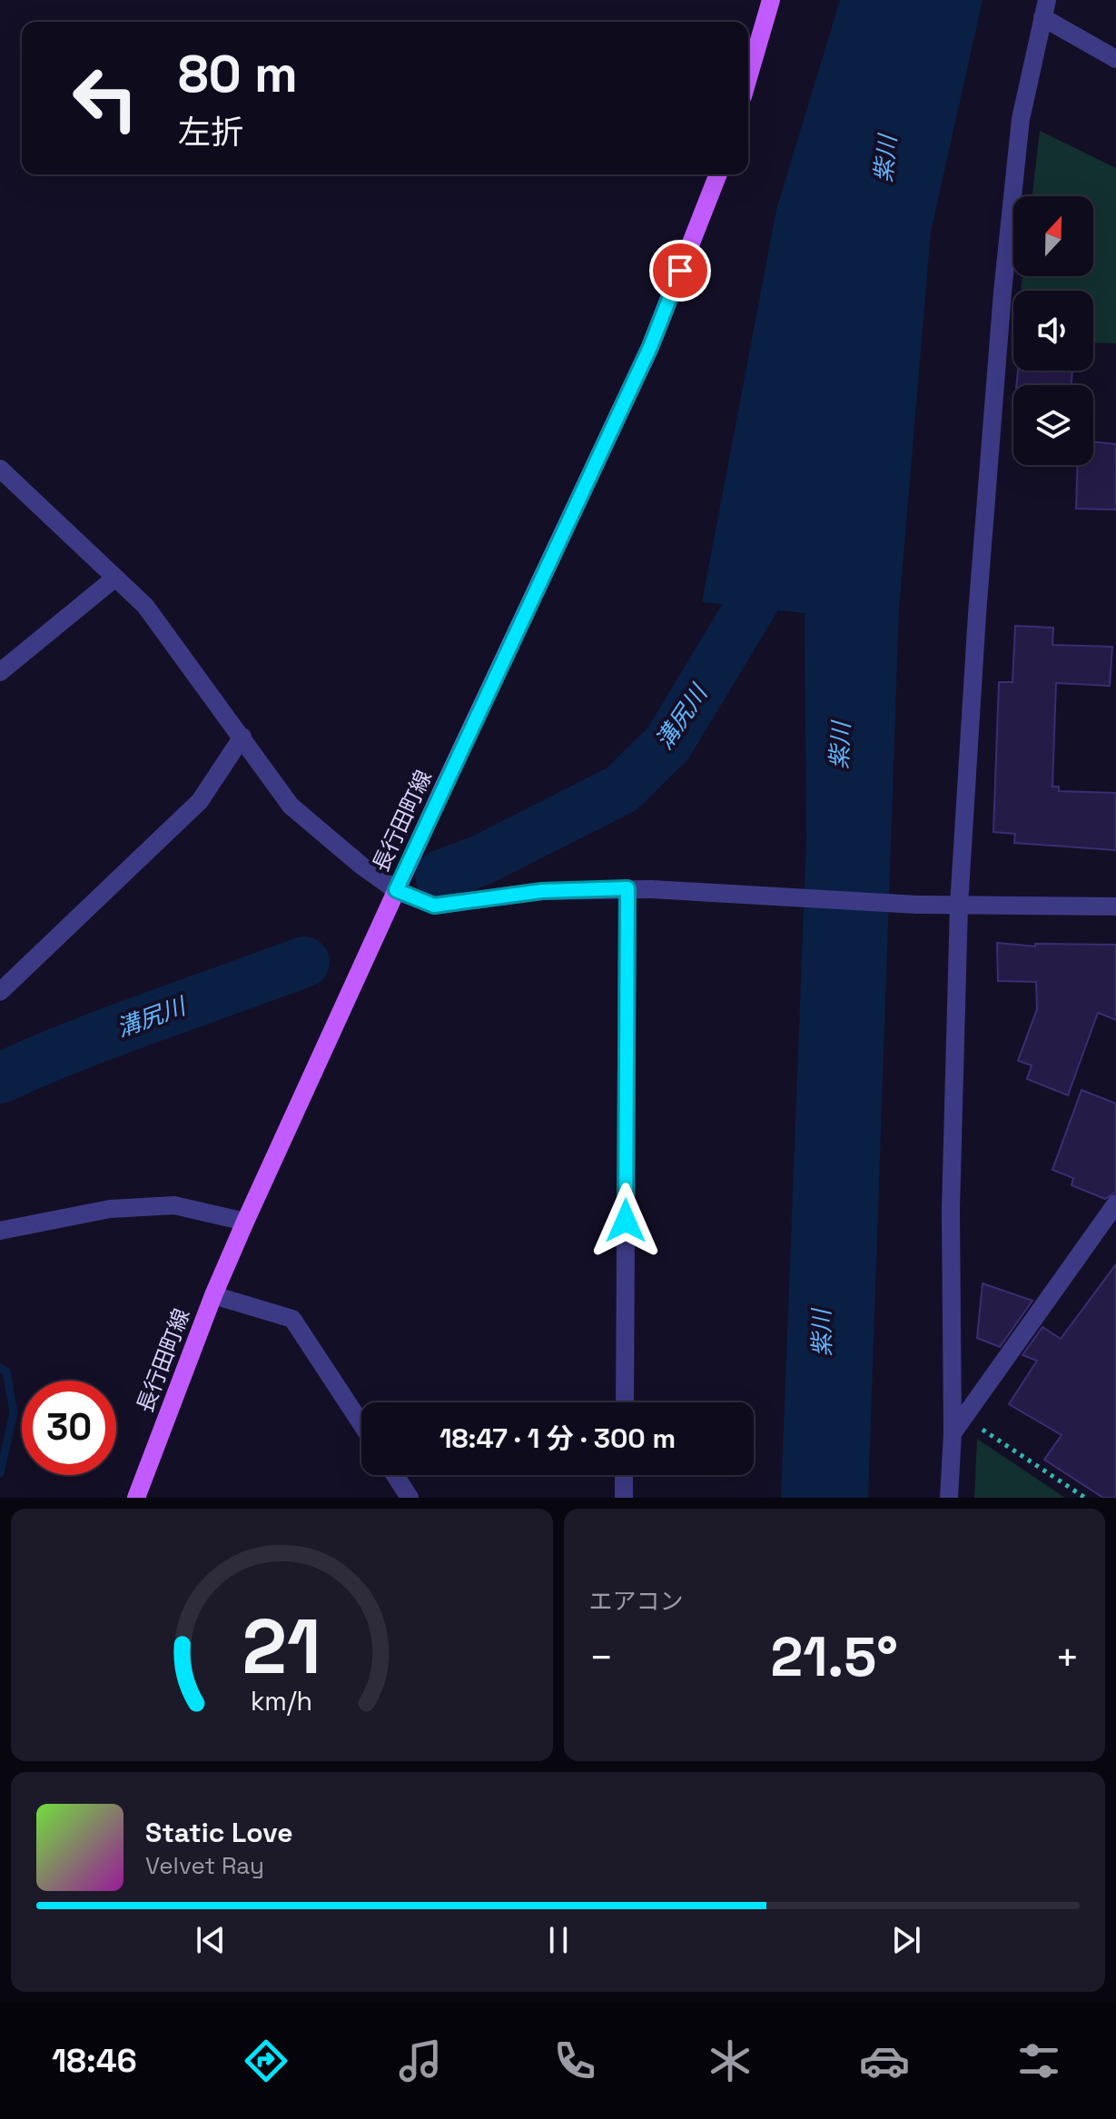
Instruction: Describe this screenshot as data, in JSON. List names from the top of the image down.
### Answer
{
  "streets": {
    "main road": ["長行田町線"]
  },
  "water": ["紫川", "溝尻川"],
  "north": "top",
  "page": {
    "turn": ["80 m", "左折"],
    "limit": "30",
    "trip": "18:47 · 1 分 · 300 m",
    "tile": "エアコン",
    "heat": ["−", "21.5°", "+"],
    "song": ["Static Love", "Velvet Ray"],
    "tabs": "18:46",
    "gauge": ["21", "km/h"]
  }
}
